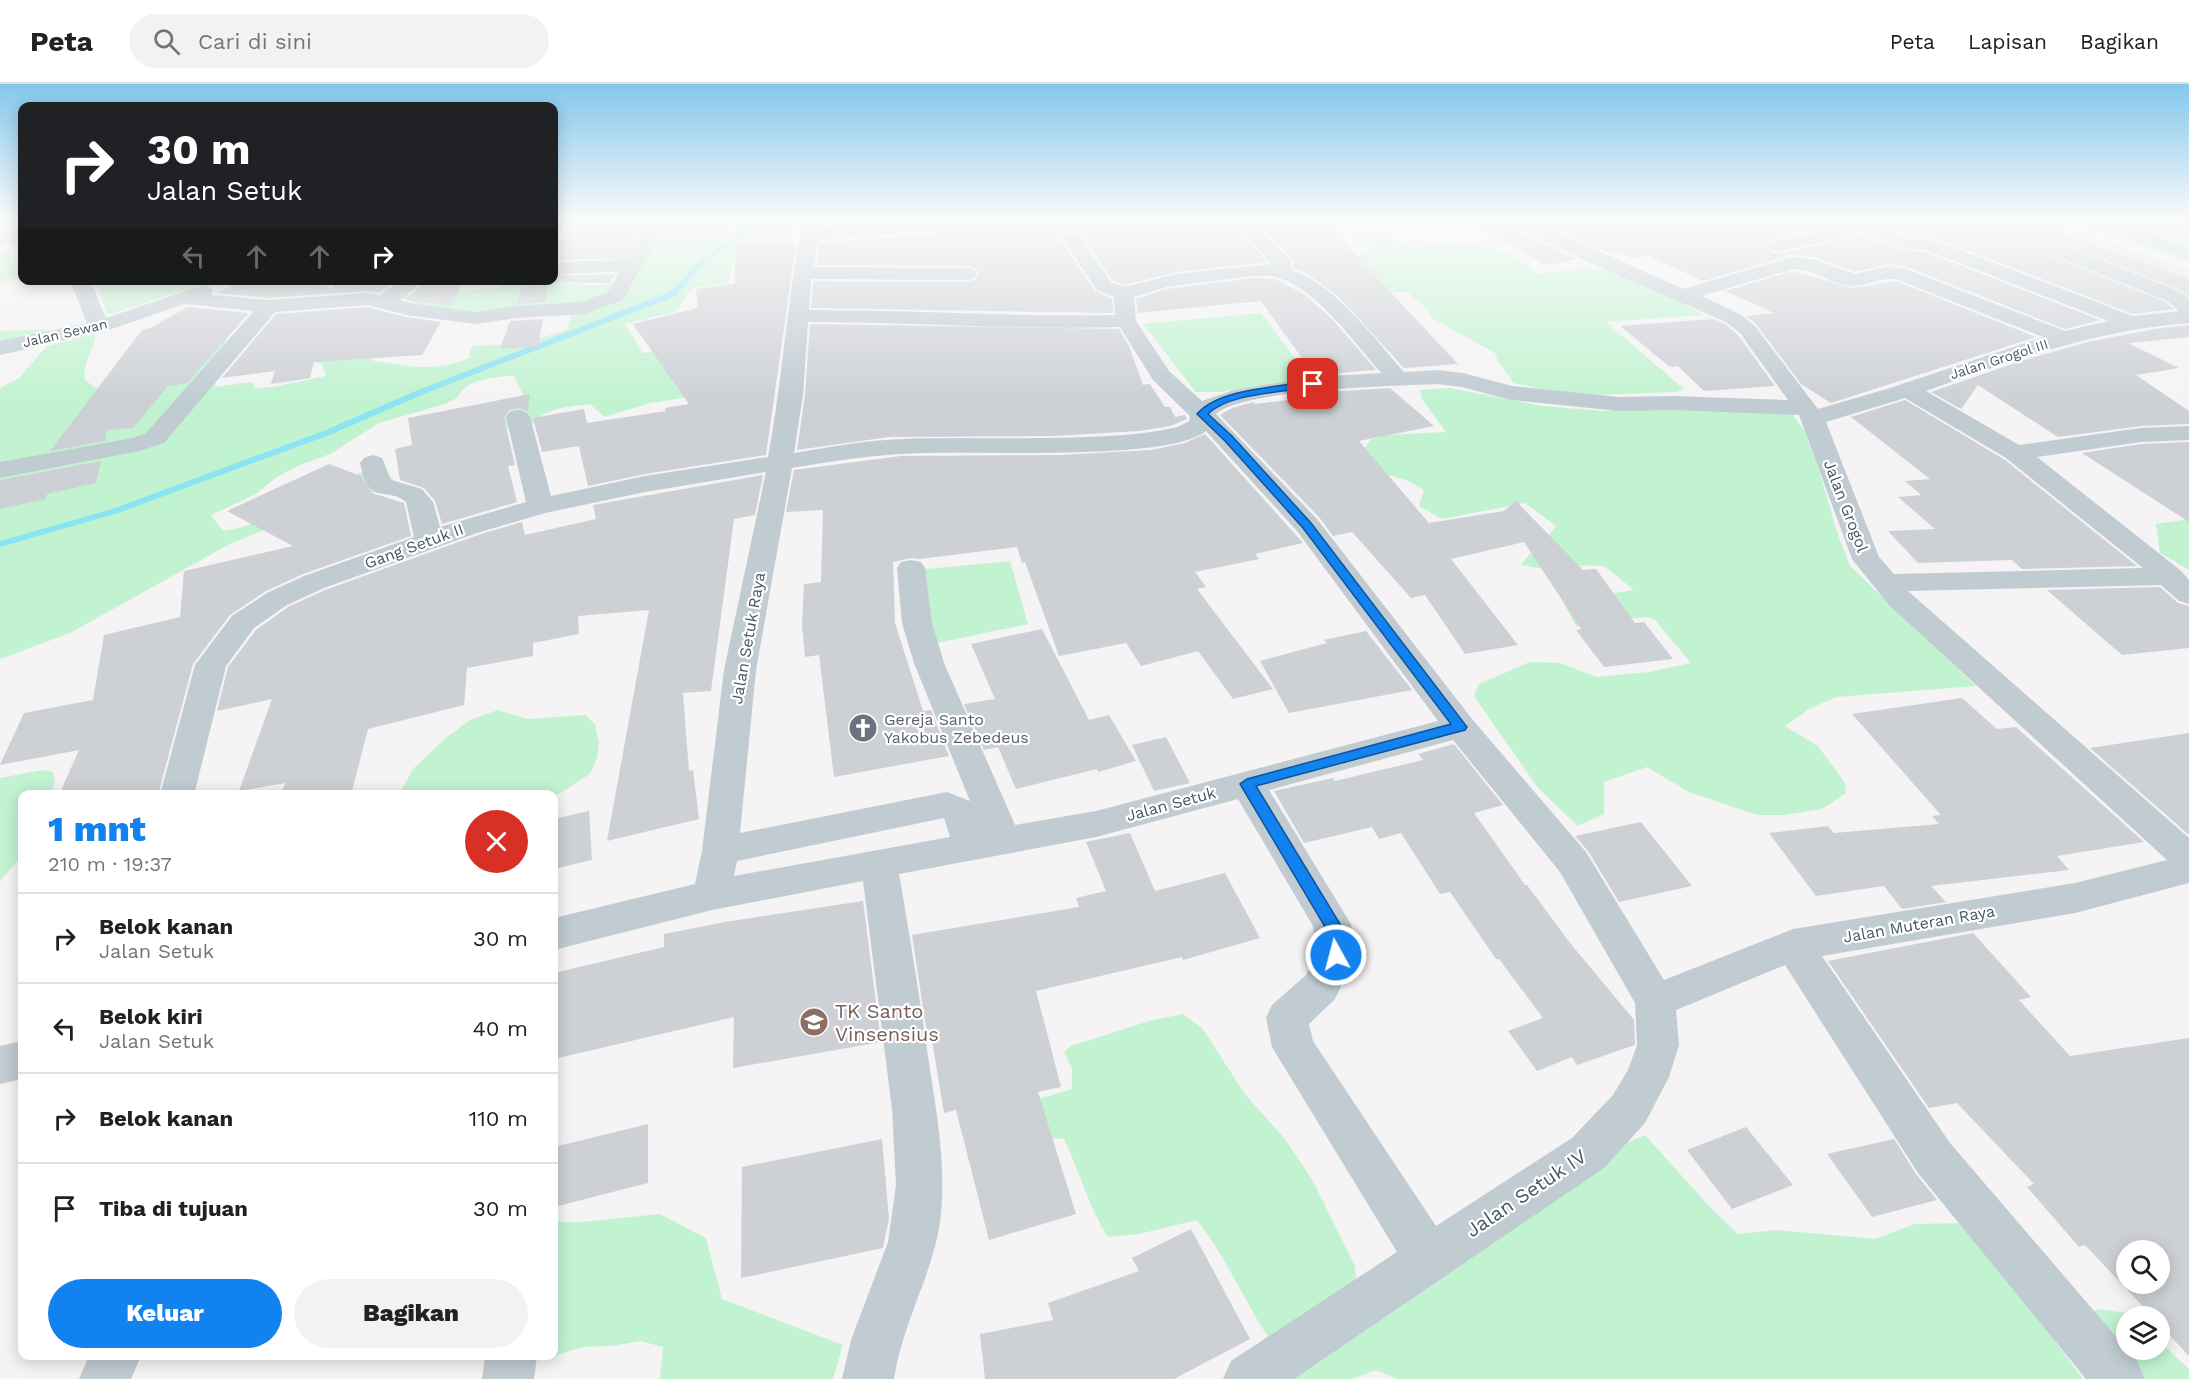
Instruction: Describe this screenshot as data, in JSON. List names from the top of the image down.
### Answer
{
  "streets": {
    "street": [
      "Jalan Sewan",
      "Jalan Grogol III",
      "Jalan Grogol",
      "Gang Setuk II",
      "Jalan Setuk Raya",
      "Jalan Setuk",
      "Jalan Muteran Raya",
      "Jalan Setuk IV"
    ]
  },
  "crossings": [
    ["Jalan Grogol III", "Jalan Grogol"],
    ["Jalan Grogol III", "Gang Setuk II"],
    ["Gang Setuk II", "Jalan Setuk Raya"],
    ["Jalan Setuk Raya", "Jalan Setuk"],
    ["Jalan Setuk", "Jalan Setuk IV"],
    ["Jalan Muteran Raya", "Jalan Setuk IV"]
  ],
  "places": {
    "church": ["Gereja Santo Yakobus Zebedeus"],
    "school or university": ["TK Santo Vinsensius"]
  },
  "page": {
    "header": "Peta",
    "search": "Cari di sini",
    "nav": ["Peta", "Lapisan", "Bagikan"],
    "turn": ["30 m", "Jalan Setuk"],
    "heading": ["1 mnt", "210 m · 19:37"],
    "list": [
      {
        "name": "Belok kanan",
        "note": "Jalan Setuk",
        "value": "30 m"
      },
      {
        "name": "Belok kiri",
        "note": "Jalan Setuk",
        "value": "40 m"
      },
      {
        "name": "Belok kanan",
        "value": "110 m"
      },
      {
        "name": "Tiba di tujuan",
        "value": "30 m"
      }
    ],
    "buttons": ["Keluar", "Bagikan"]
  }
}
